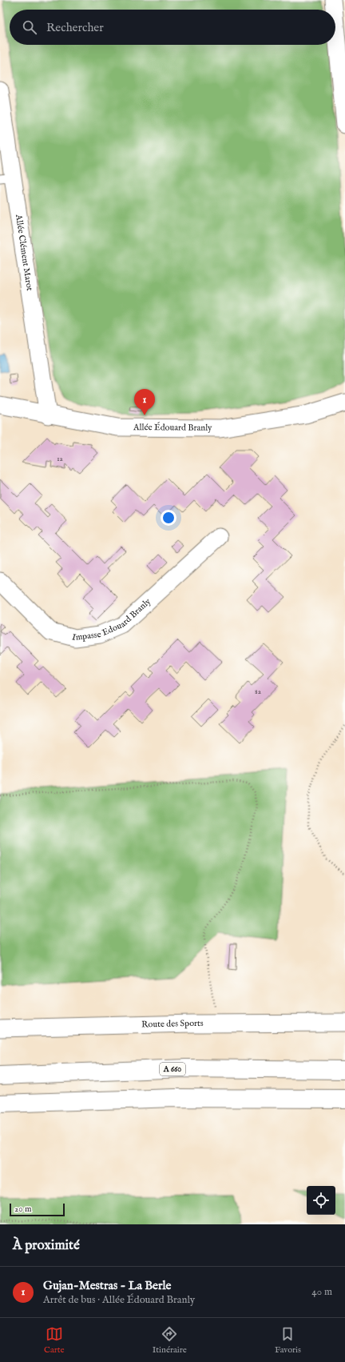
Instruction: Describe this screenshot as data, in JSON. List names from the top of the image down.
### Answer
{
  "streets": {
    "highway": ["A 660"],
    "street": [
      "Allée Clément Marot",
      "Allée Édouard Branly",
      "Impasse Edouard Branly",
      "Route des Sports"
    ]
  },
  "crossings": [
    ["Allée Clément Marot", "Allée Édouard Branly"]
  ],
  "house_numbers": ["12", "82"],
  "scale_bar": "20 m",
  "page": {
    "search": "Rechercher",
    "pins": "1",
    "scale": "20 m",
    "heading": "À proximité",
    "list": [
      {
        "mark": "1",
        "name": "Gujan-Mestras - La Berle",
        "note": "Arrêt de bus · Allée Édouard Branly",
        "value": "40 m"
      }
    ],
    "nav": ["Carte", "Itinéraire", "Favoris"]
  }
}
